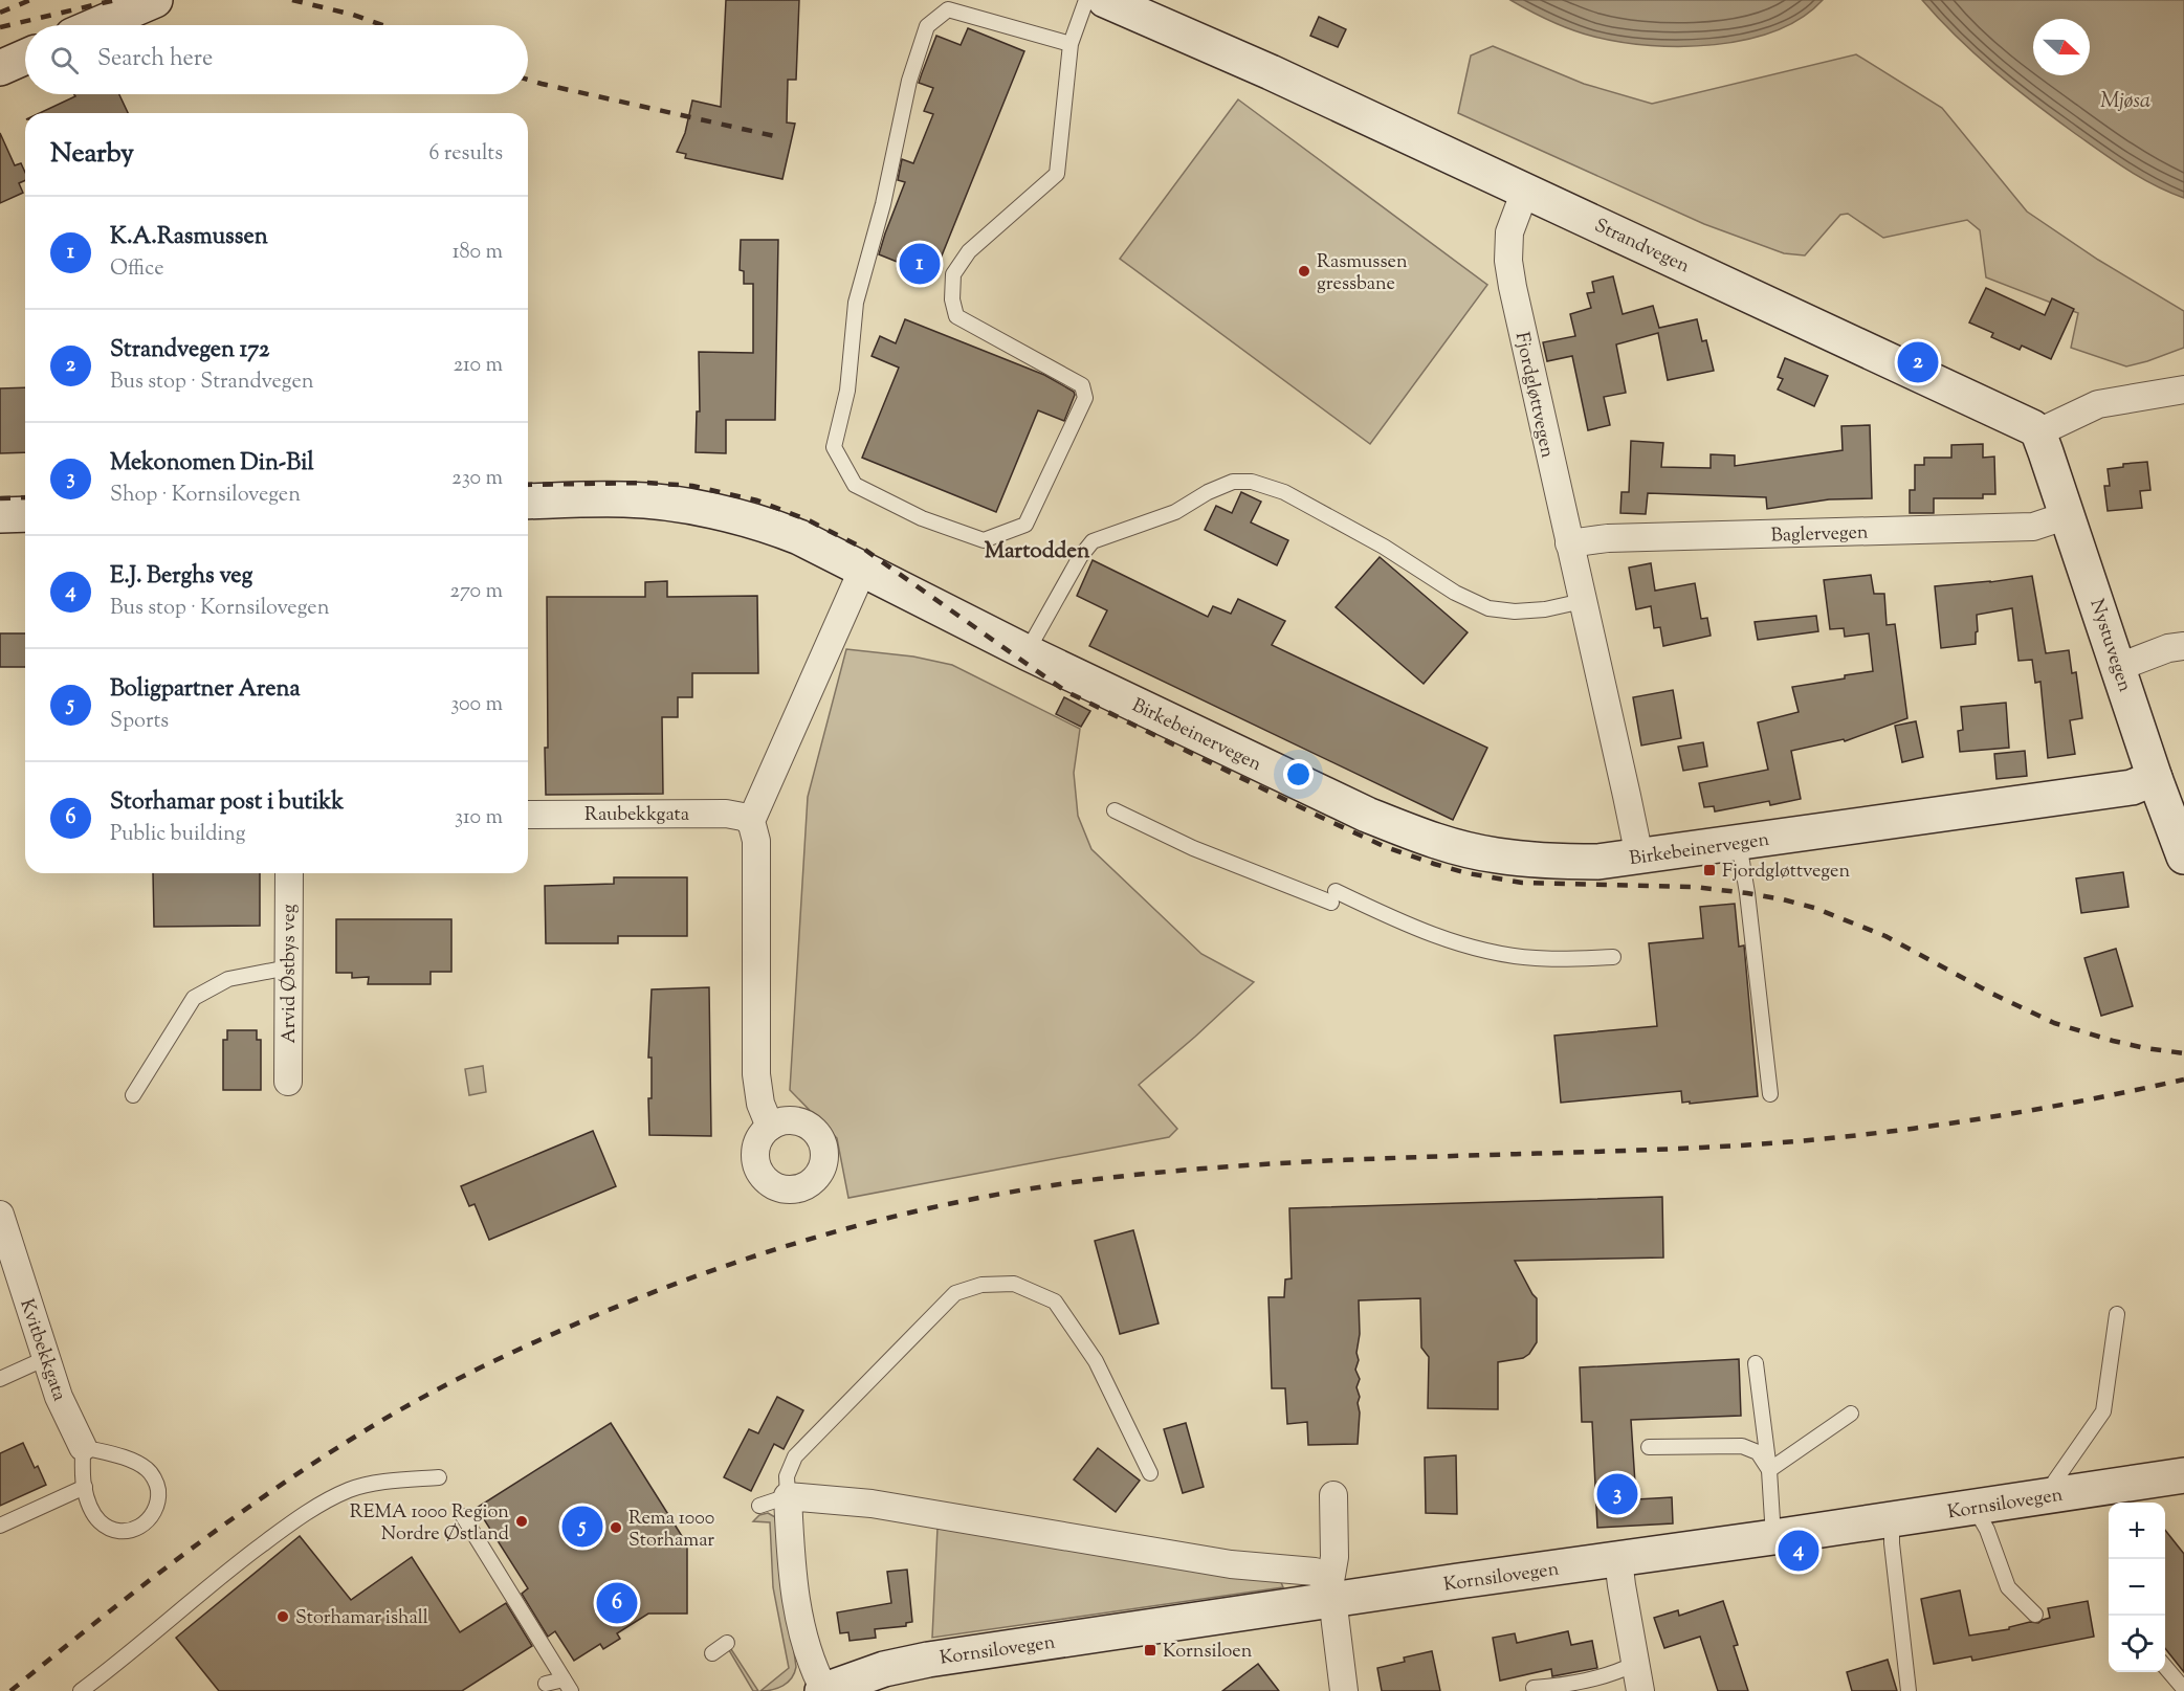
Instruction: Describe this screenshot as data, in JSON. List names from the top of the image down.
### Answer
{
  "streets": {
    "main road": [
      "Strandvegen",
      "Nystuvegen",
      "Birkebeinervegen",
      "Kornsilovegen"
    ],
    "street": [
      "Fjordgløttvegen",
      "Baglervegen",
      "Raubekkgata",
      "Arvid Østbys veg",
      "Kvitbekkgata"
    ]
  },
  "crossings": [
    ["Strandvegen", "Fjordgløttvegen"],
    ["Strandvegen", "Nystuvegen"],
    ["Fjordgløttvegen", "Baglervegen"],
    ["Fjordgløttvegen", "Birkebeinervegen"],
    ["Baglervegen", "Nystuvegen"],
    ["Nystuvegen", "Birkebeinervegen"]
  ],
  "districts": ["Martodden"],
  "water": ["Mjøsa"],
  "places": {
    "other": [
      "Rasmussen gressbane",
      "REMA 1000 Region Nordre Østland",
      "Rema 1000 Storhamar",
      "Storhamar ishall"
    ],
    "transit": ["Fjordgløttvegen", "Kornsiloen"]
  },
  "north": "right",
  "page": {
    "search": "Search here",
    "heading": ["Nearby", "6 results"],
    "list": [
      {
        "mark": "1",
        "name": "K.A.Rasmussen",
        "note": "Office",
        "value": "180 m"
      },
      {
        "mark": "2",
        "name": "Strandvegen 172",
        "note": "Bus stop · Strandvegen",
        "value": "210 m"
      },
      {
        "mark": "3",
        "name": "Mekonomen Din-Bil",
        "note": "Shop · Kornsilovegen",
        "value": "230 m"
      },
      {
        "mark": "4",
        "name": "E.J. Berghs veg",
        "note": "Bus stop · Kornsilovegen",
        "value": "270 m"
      },
      {
        "mark": "5",
        "name": "Boligpartner Arena",
        "note": "Sports",
        "value": "300 m"
      },
      {
        "mark": "6",
        "name": "Storhamar post i butikk",
        "note": "Public building",
        "value": "310 m"
      }
    ],
    "pins": [
      "1",
      "2",
      "3",
      "5",
      "4",
      "6"
    ],
    "map_buttons": ["+", "−"]
  }
}
